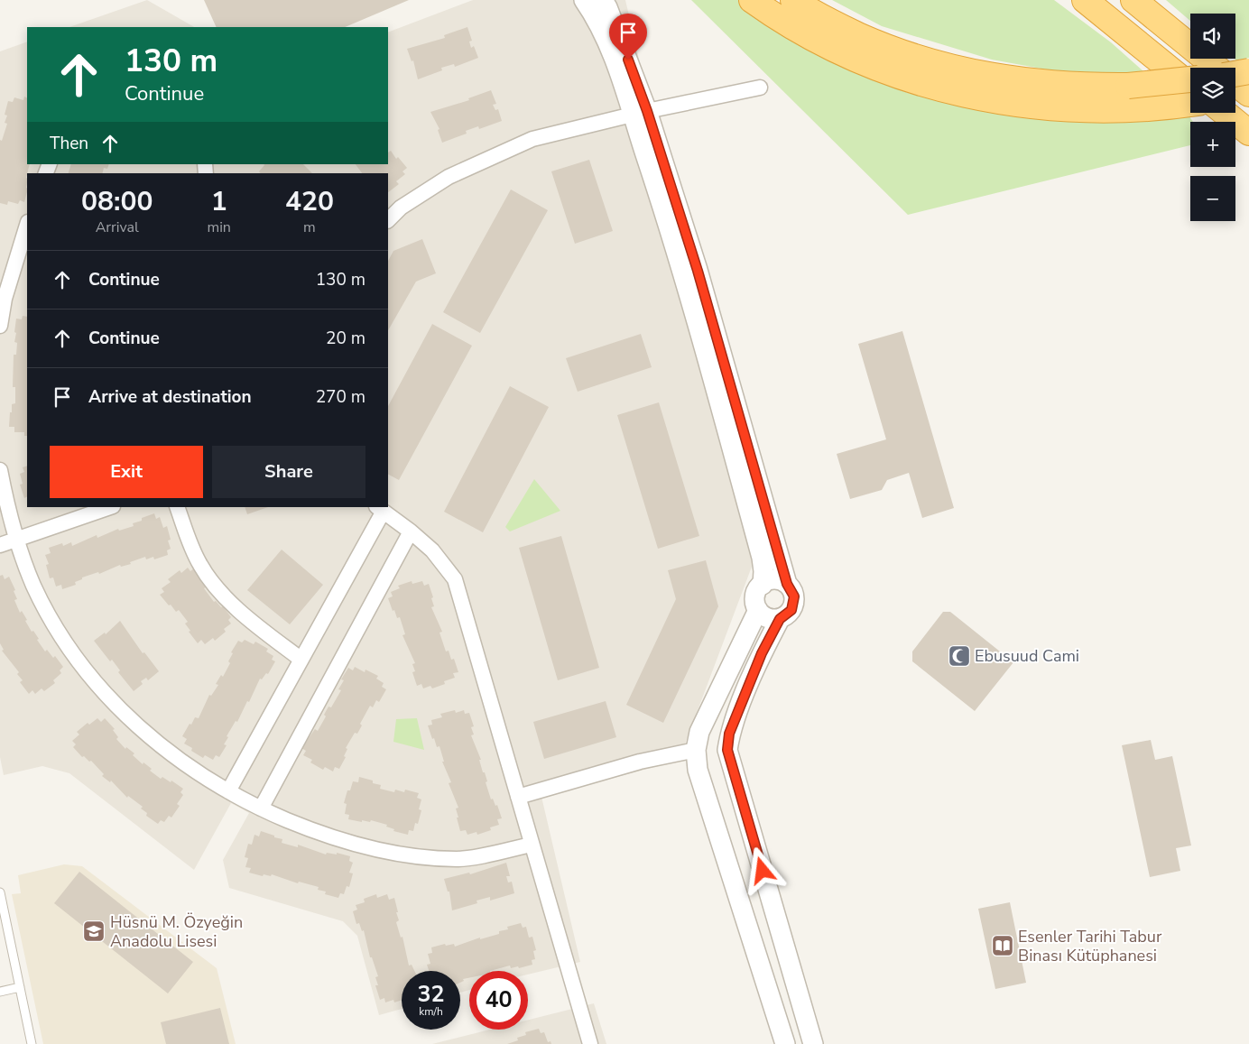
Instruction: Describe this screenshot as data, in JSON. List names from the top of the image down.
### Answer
{
  "places": {
    "mosque": ["Ebusuud Cami"],
    "school or university": ["Hüsnü M. Özyeğin Anadolu Lisesi"],
    "library": ["Esenler Tarihi Tabur Binası Kütüphanesi"]
  },
  "page": {
    "map_buttons": ["+", "−"],
    "turn": ["130 m", "Continue"],
    "then": "Then",
    "eta": [
      "08:00",
      "Arrival",
      "1",
      "min",
      "420",
      "m"
    ],
    "list": [
      {
        "name": "Continue",
        "value": "130 m"
      },
      {
        "name": "Continue",
        "value": "20 m"
      },
      {
        "name": "Arrive at destination",
        "value": "270 m"
      }
    ],
    "buttons": ["Exit", "Share"],
    "speed": "32 km/h",
    "limit": "40"
  }
}
